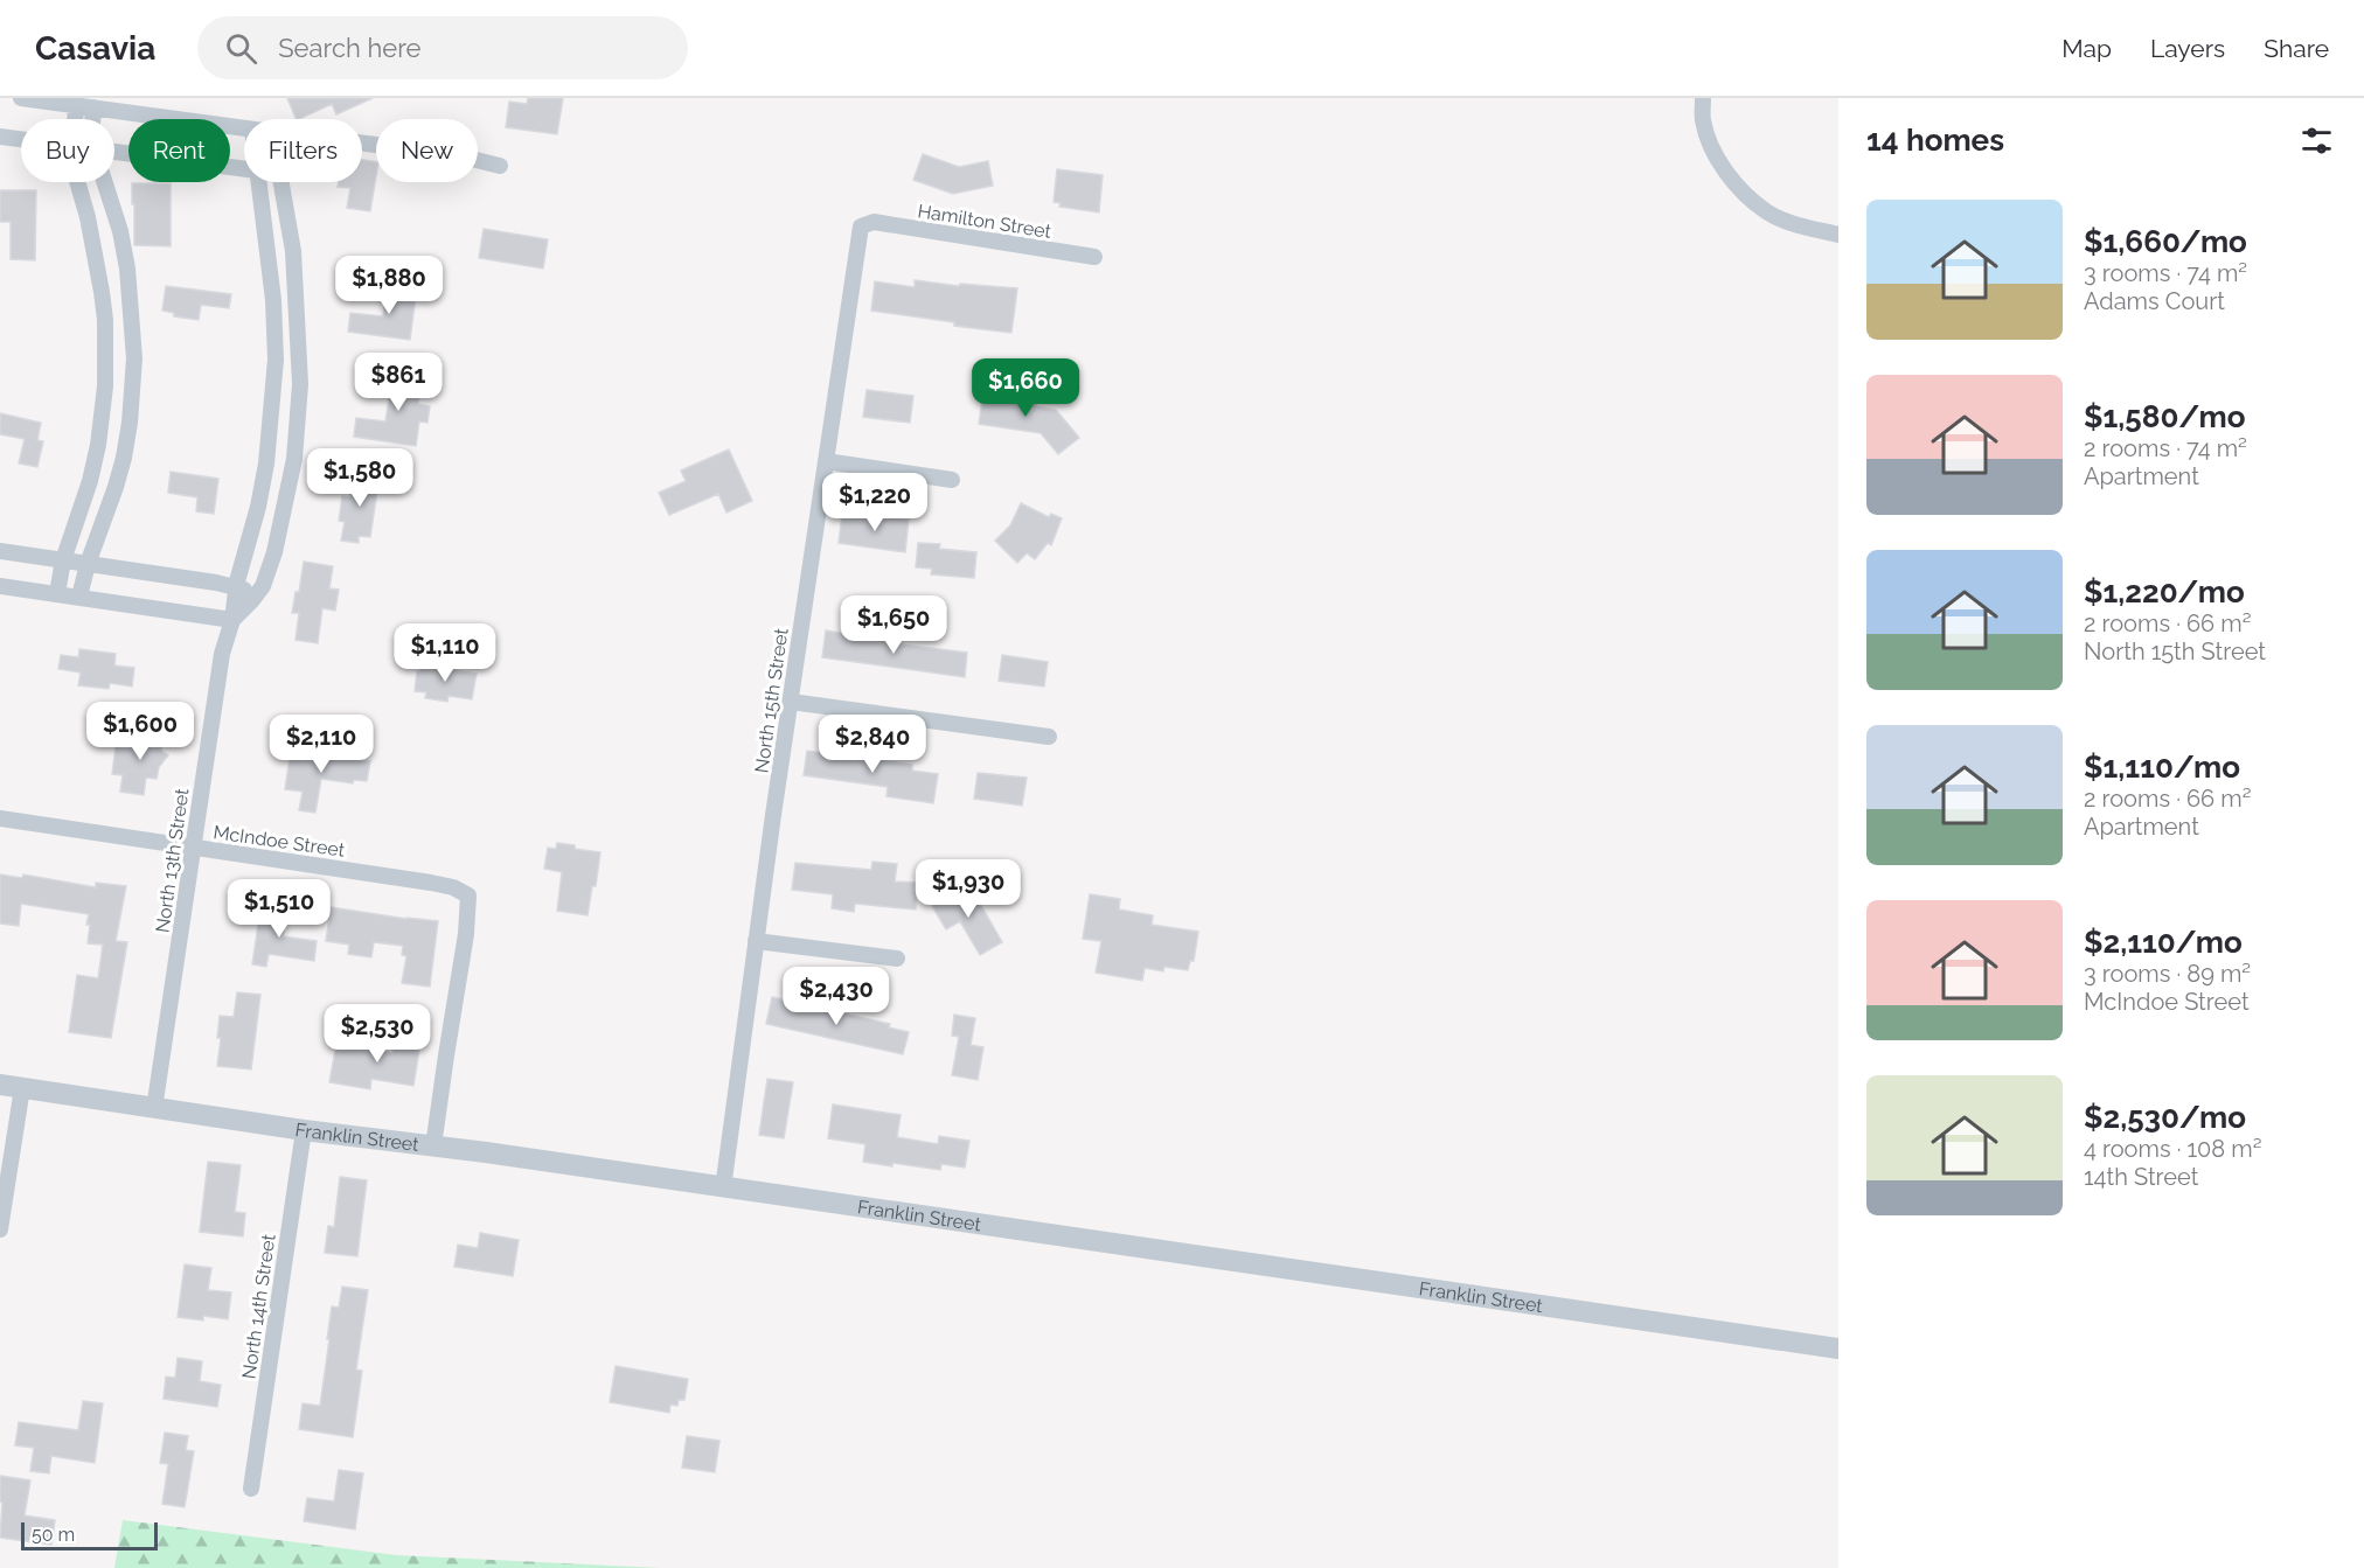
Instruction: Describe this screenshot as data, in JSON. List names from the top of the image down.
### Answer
{
  "streets": {
    "street": [
      "Hamilton Street",
      "North 15th Street",
      "McIndoe Street",
      "North 13th Street",
      "Franklin Street",
      "North 14th Street"
    ]
  },
  "crossings": [
    ["Hamilton Street", "North 15th Street"],
    ["North 15th Street", "Franklin Street"],
    ["McIndoe Street", "North 13th Street"],
    ["McIndoe Street", "Franklin Street"],
    ["North 13th Street", "Franklin Street"],
    ["Franklin Street", "North 14th Street"]
  ],
  "scale_bar": "50 m",
  "page": {
    "header": "Casavia",
    "search": "Search here",
    "nav": ["Map", "Layers", "Share"],
    "heading": "14 homes",
    "chip": [
      "Buy",
      "Rent",
      "Filters",
      "New"
    ],
    "list": [
      {
        "name": "$1,660/mo",
        "note": "3 rooms · 74 m² · Adams Court"
      },
      {
        "name": "$1,580/mo",
        "note": "2 rooms · 74 m² · Apartment"
      },
      {
        "name": "$1,220/mo",
        "note": "2 rooms · 66 m² · North 15th Street"
      },
      {
        "name": "$1,110/mo",
        "note": "2 rooms · 66 m² · Apartment"
      },
      {
        "name": "$2,110/mo",
        "note": "3 rooms · 89 m² · McIndoe Street"
      },
      {
        "name": "$2,530/mo",
        "note": "4 rooms · 108 m² · 14th Street"
      }
    ],
    "price": [
      "$1,880",
      "$861",
      "$1,660",
      "$1,580",
      "$1,220",
      "$1,650",
      "$1,110",
      "$1,600",
      "$2,110",
      "$2,840",
      "$1,930",
      "$1,510",
      "$2,430",
      "$2,530"
    ],
    "scale": "50 m"
  }
}
